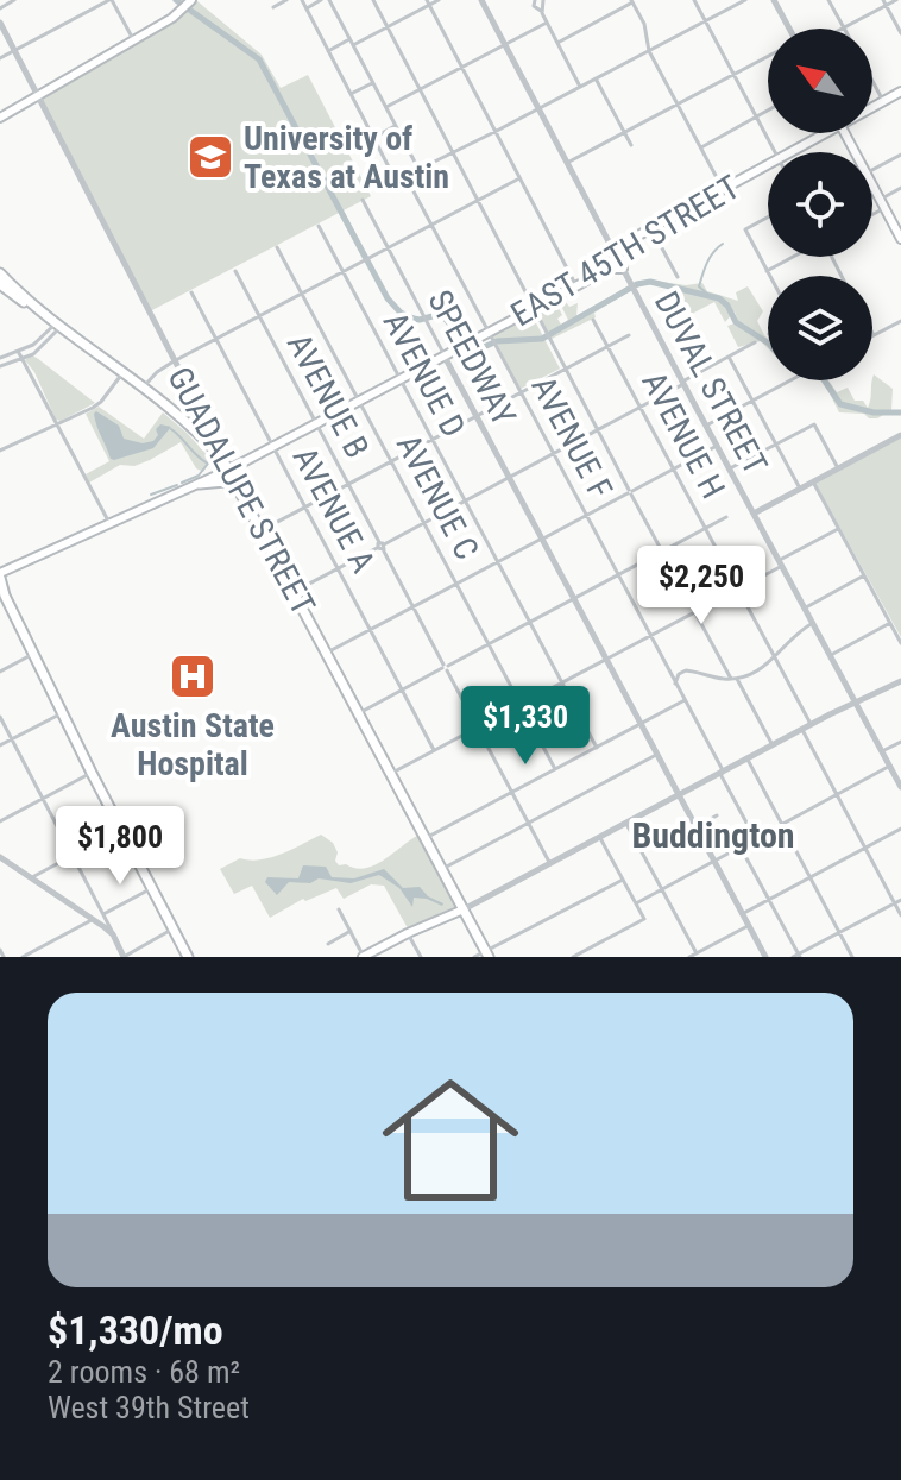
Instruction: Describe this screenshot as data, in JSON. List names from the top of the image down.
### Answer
{
  "streets": {
    "main road": ["EAST 45TH STREET", "GUADALUPE STREET"],
    "street": [
      "SPEEDWAY",
      "AVENUE D",
      "DUVAL STREET",
      "AVENUE B",
      "AVENUE H",
      "AVENUE F",
      "AVENUE C",
      "AVENUE A"
    ]
  },
  "crossings": [
    ["EAST 45TH STREET", "SPEEDWAY"],
    ["EAST 45TH STREET", "AVENUE D"],
    ["EAST 45TH STREET", "DUVAL STREET"],
    ["EAST 45TH STREET", "AVENUE B"],
    ["EAST 45TH STREET", "AVENUE F"],
    ["EAST 45TH STREET", "GUADALUPE STREET"],
    ["EAST 45TH STREET", "AVENUE C"],
    ["EAST 45TH STREET", "AVENUE A"]
  ],
  "districts": ["Buddington"],
  "places": {
    "school or university": ["University of Texas at Austin"],
    "hospital": ["Austin State Hospital"]
  },
  "north": "top left",
  "page": {
    "price": ["$2,250", "$1,330", "$1,800"],
    "list": [
      {
        "name": "$1,330/mo",
        "note": "2 rooms · 68 m² · West 39th Street"
      }
    ]
  }
}
